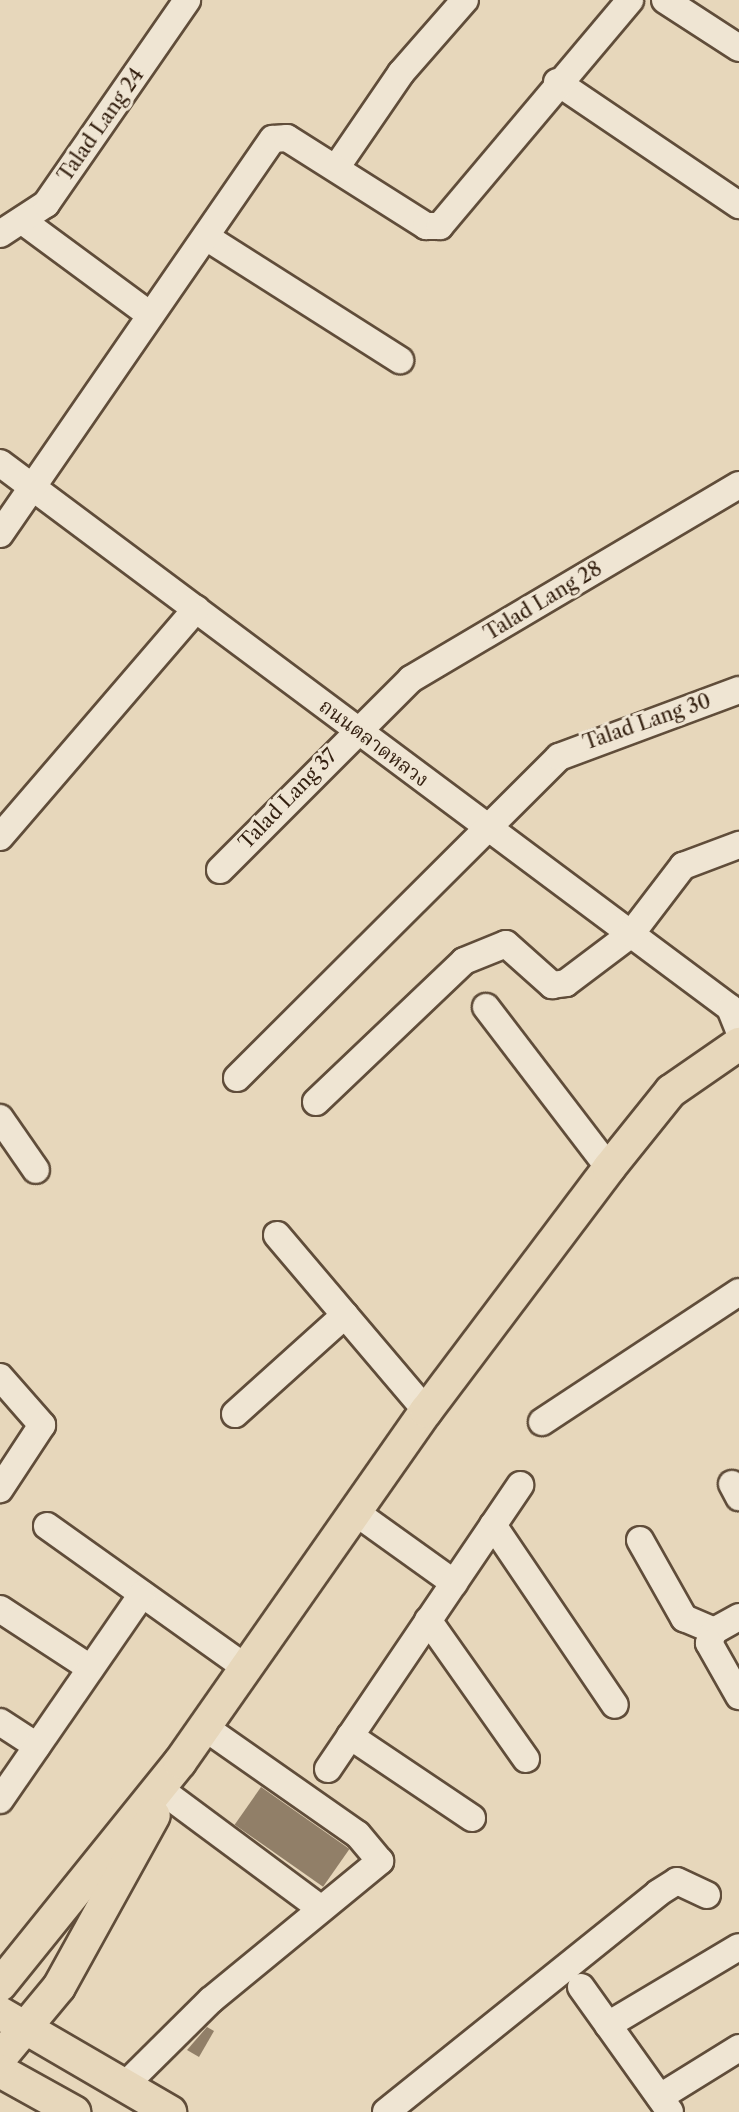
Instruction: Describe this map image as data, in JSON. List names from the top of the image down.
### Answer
{
  "streets": {
    "street": [
      "Talad Lang 24",
      "Talad Lang 28",
      "Talad Lang 30",
      "ถนนตลาดหลวง",
      "Talad Lang 37"
    ]
  },
  "crossings": [
    ["Talad Lang 28", "ถนนตลาดหลวง"],
    ["Talad Lang 28", "Talad Lang 37"],
    ["Talad Lang 30", "ถนนตลาดหลวง"],
    ["ถนนตลาดหลวง", "Talad Lang 37"]
  ]
}
